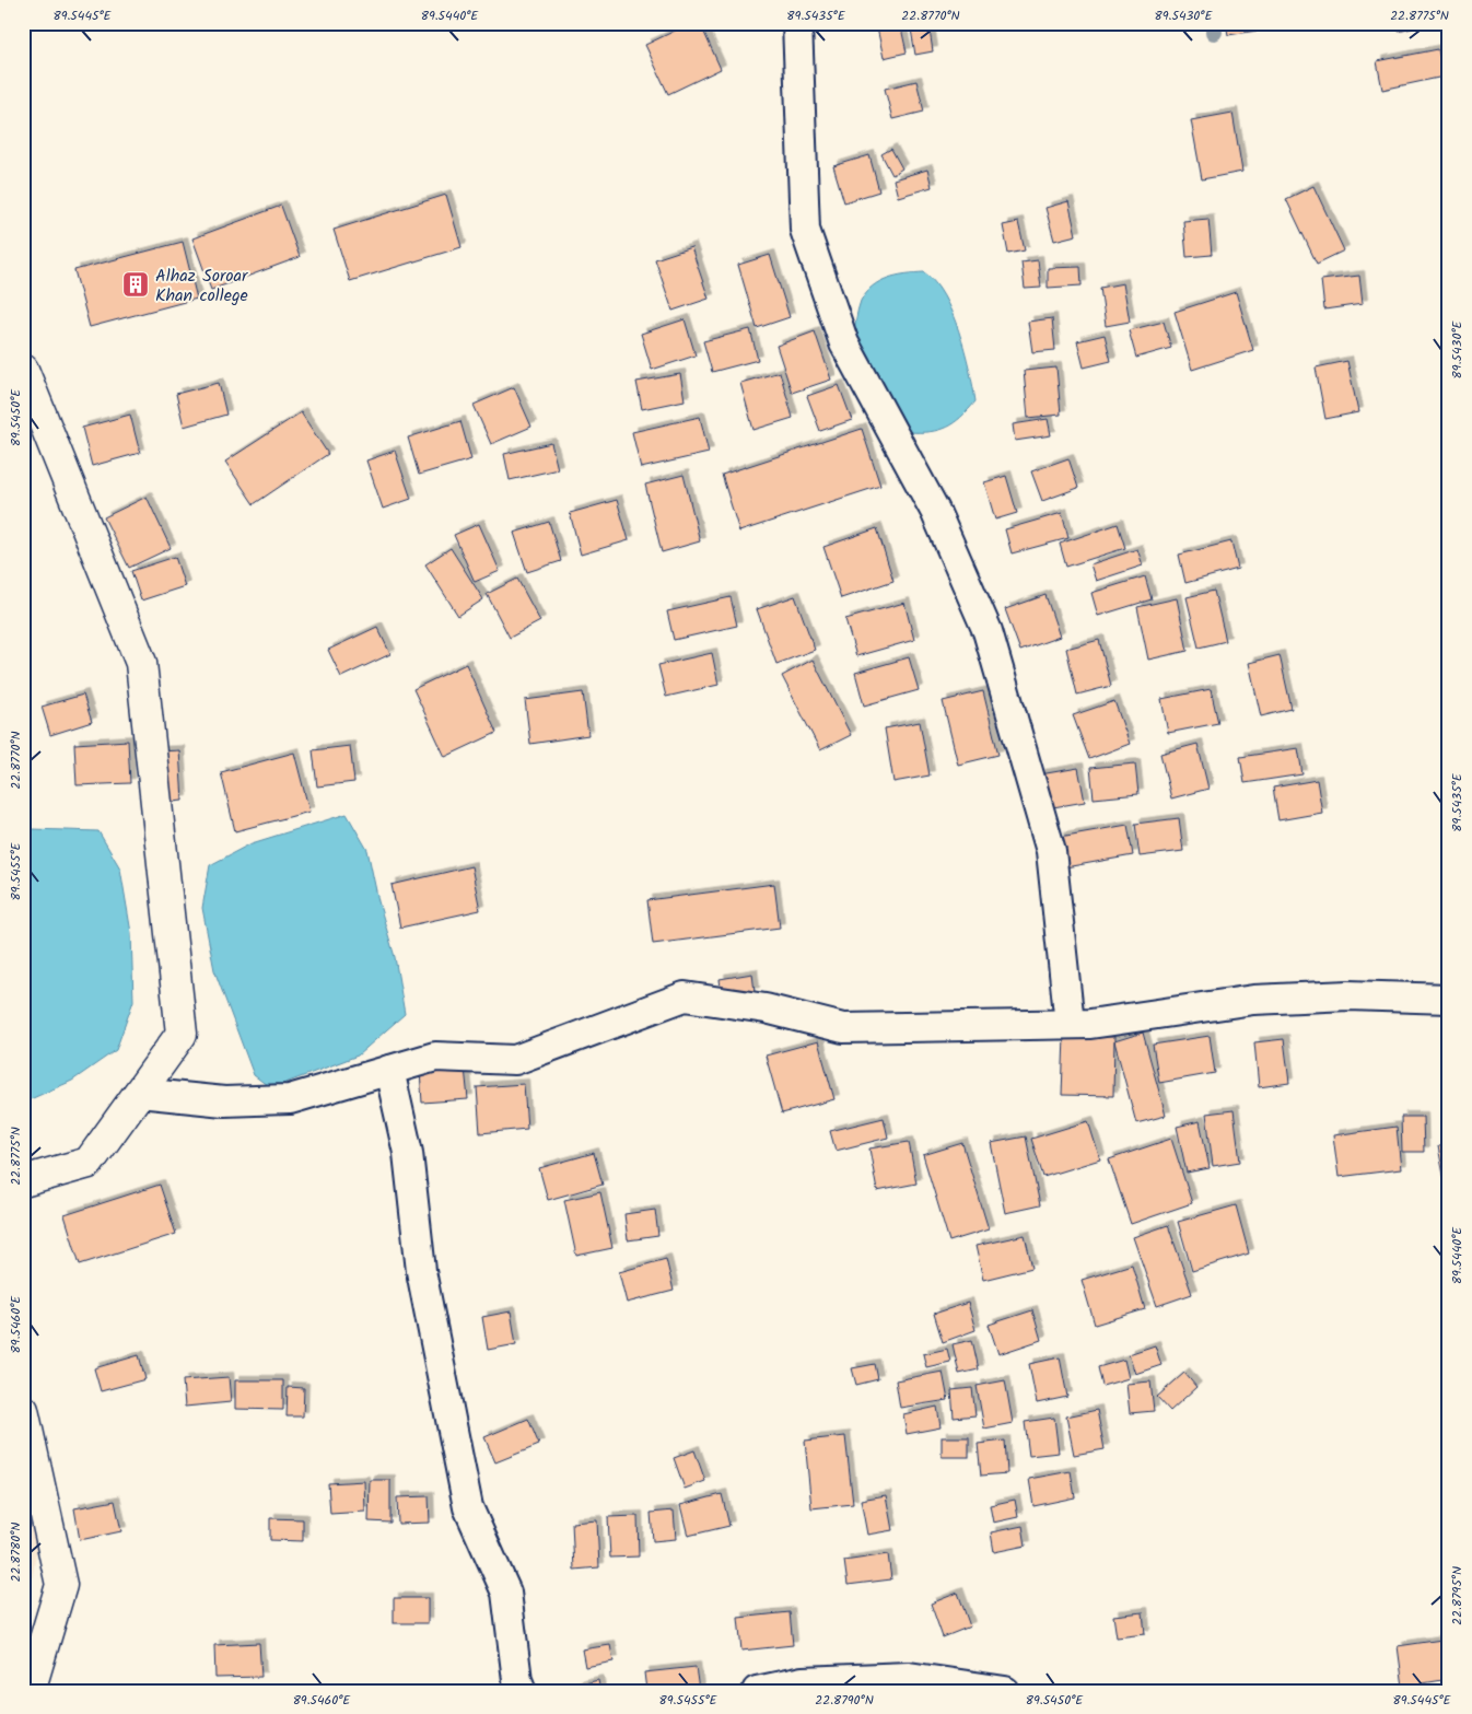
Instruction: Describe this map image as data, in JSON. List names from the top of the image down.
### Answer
{
  "places": {
    "building": ["Alhaz Soroar Khan college"]
  },
  "coordinates": [
    "89.5445°E",
    "89.5440°E",
    "89.5435°E",
    "22.8770°N",
    "89.5430°E",
    "22.8775°N",
    "89.5450°E",
    "89.5455°E",
    "89.5460°E",
    "22.8780°N",
    "22.8795°N",
    "22.8790°N"
  ]
}
